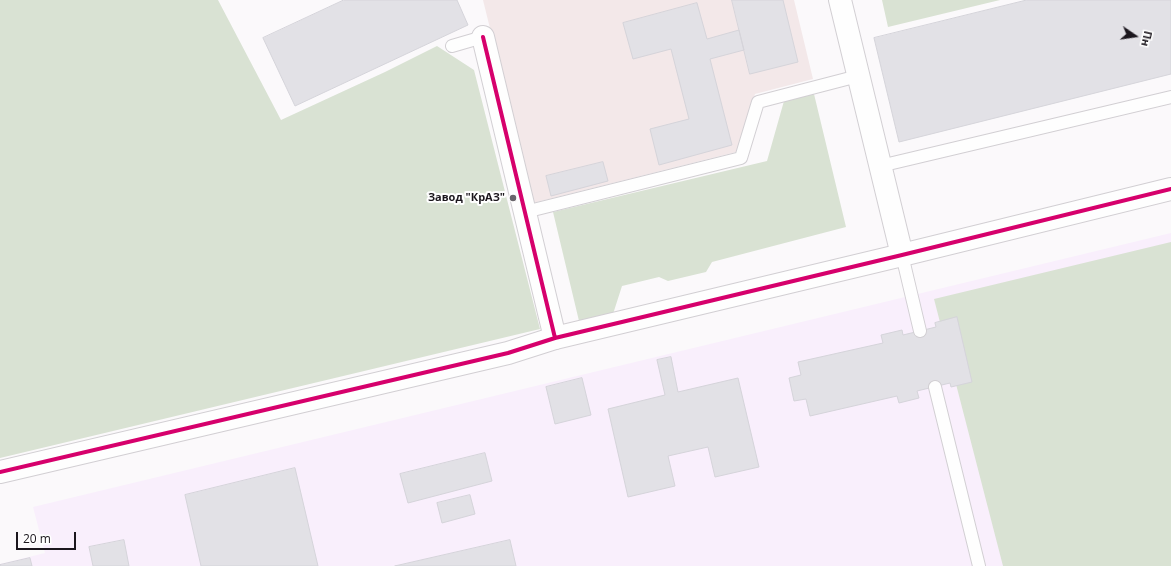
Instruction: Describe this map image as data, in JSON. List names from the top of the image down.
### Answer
{
  "places": ["Завод \"КрАЗ\""],
  "scale_bar": "20 m",
  "north": "right"
}
